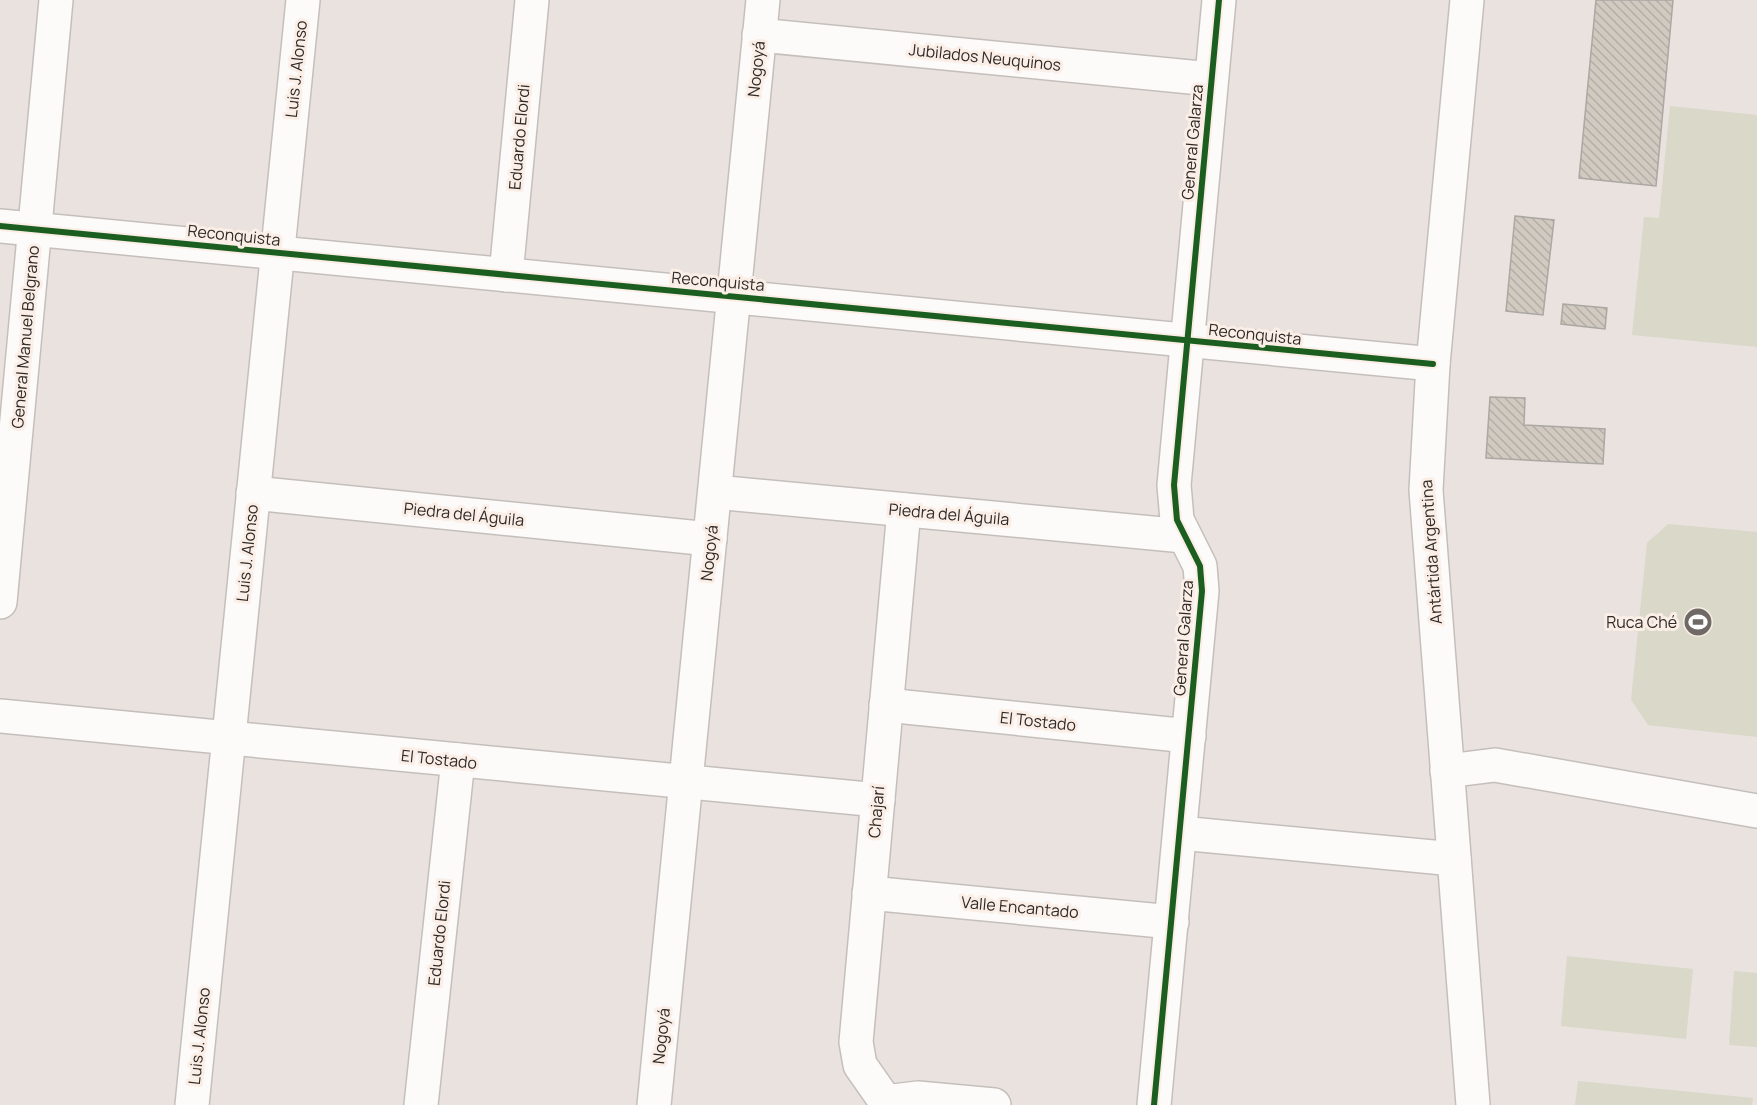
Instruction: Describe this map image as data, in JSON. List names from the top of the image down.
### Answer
{
  "streets": {
    "street": [
      "Jubilados Neuquinos",
      "Luis J. Alonso",
      "Nogoyá",
      "Eduardo Elordi",
      "General Galarza",
      "Reconquista",
      "General Manuel Belgrano",
      "Piedra del Águila",
      "Antártida Argentina",
      "El Tostado",
      "Chajarí",
      "Valle Encantado"
    ]
  },
  "crossings": [
    ["Jubilados Neuquinos", "Nogoyá"],
    ["Jubilados Neuquinos", "General Galarza"],
    ["Luis J. Alonso", "Reconquista"],
    ["Luis J. Alonso", "Piedra del Águila"],
    ["Luis J. Alonso", "El Tostado"],
    ["Nogoyá", "Reconquista"],
    ["Nogoyá", "Piedra del Águila"],
    ["Nogoyá", "El Tostado"],
    ["Eduardo Elordi", "Reconquista"],
    ["Eduardo Elordi", "El Tostado"],
    ["General Galarza", "Reconquista"],
    ["General Galarza", "Piedra del Águila"],
    ["General Galarza", "El Tostado"],
    ["General Galarza", "Valle Encantado"],
    ["Reconquista", "General Manuel Belgrano"],
    ["Reconquista", "Antártida Argentina"],
    ["Piedra del Águila", "Chajarí"],
    ["El Tostado", "Chajarí"],
    ["Chajarí", "Valle Encantado"]
  ],
  "places": {
    "sports": ["Ruca Ché"]
  }
}
